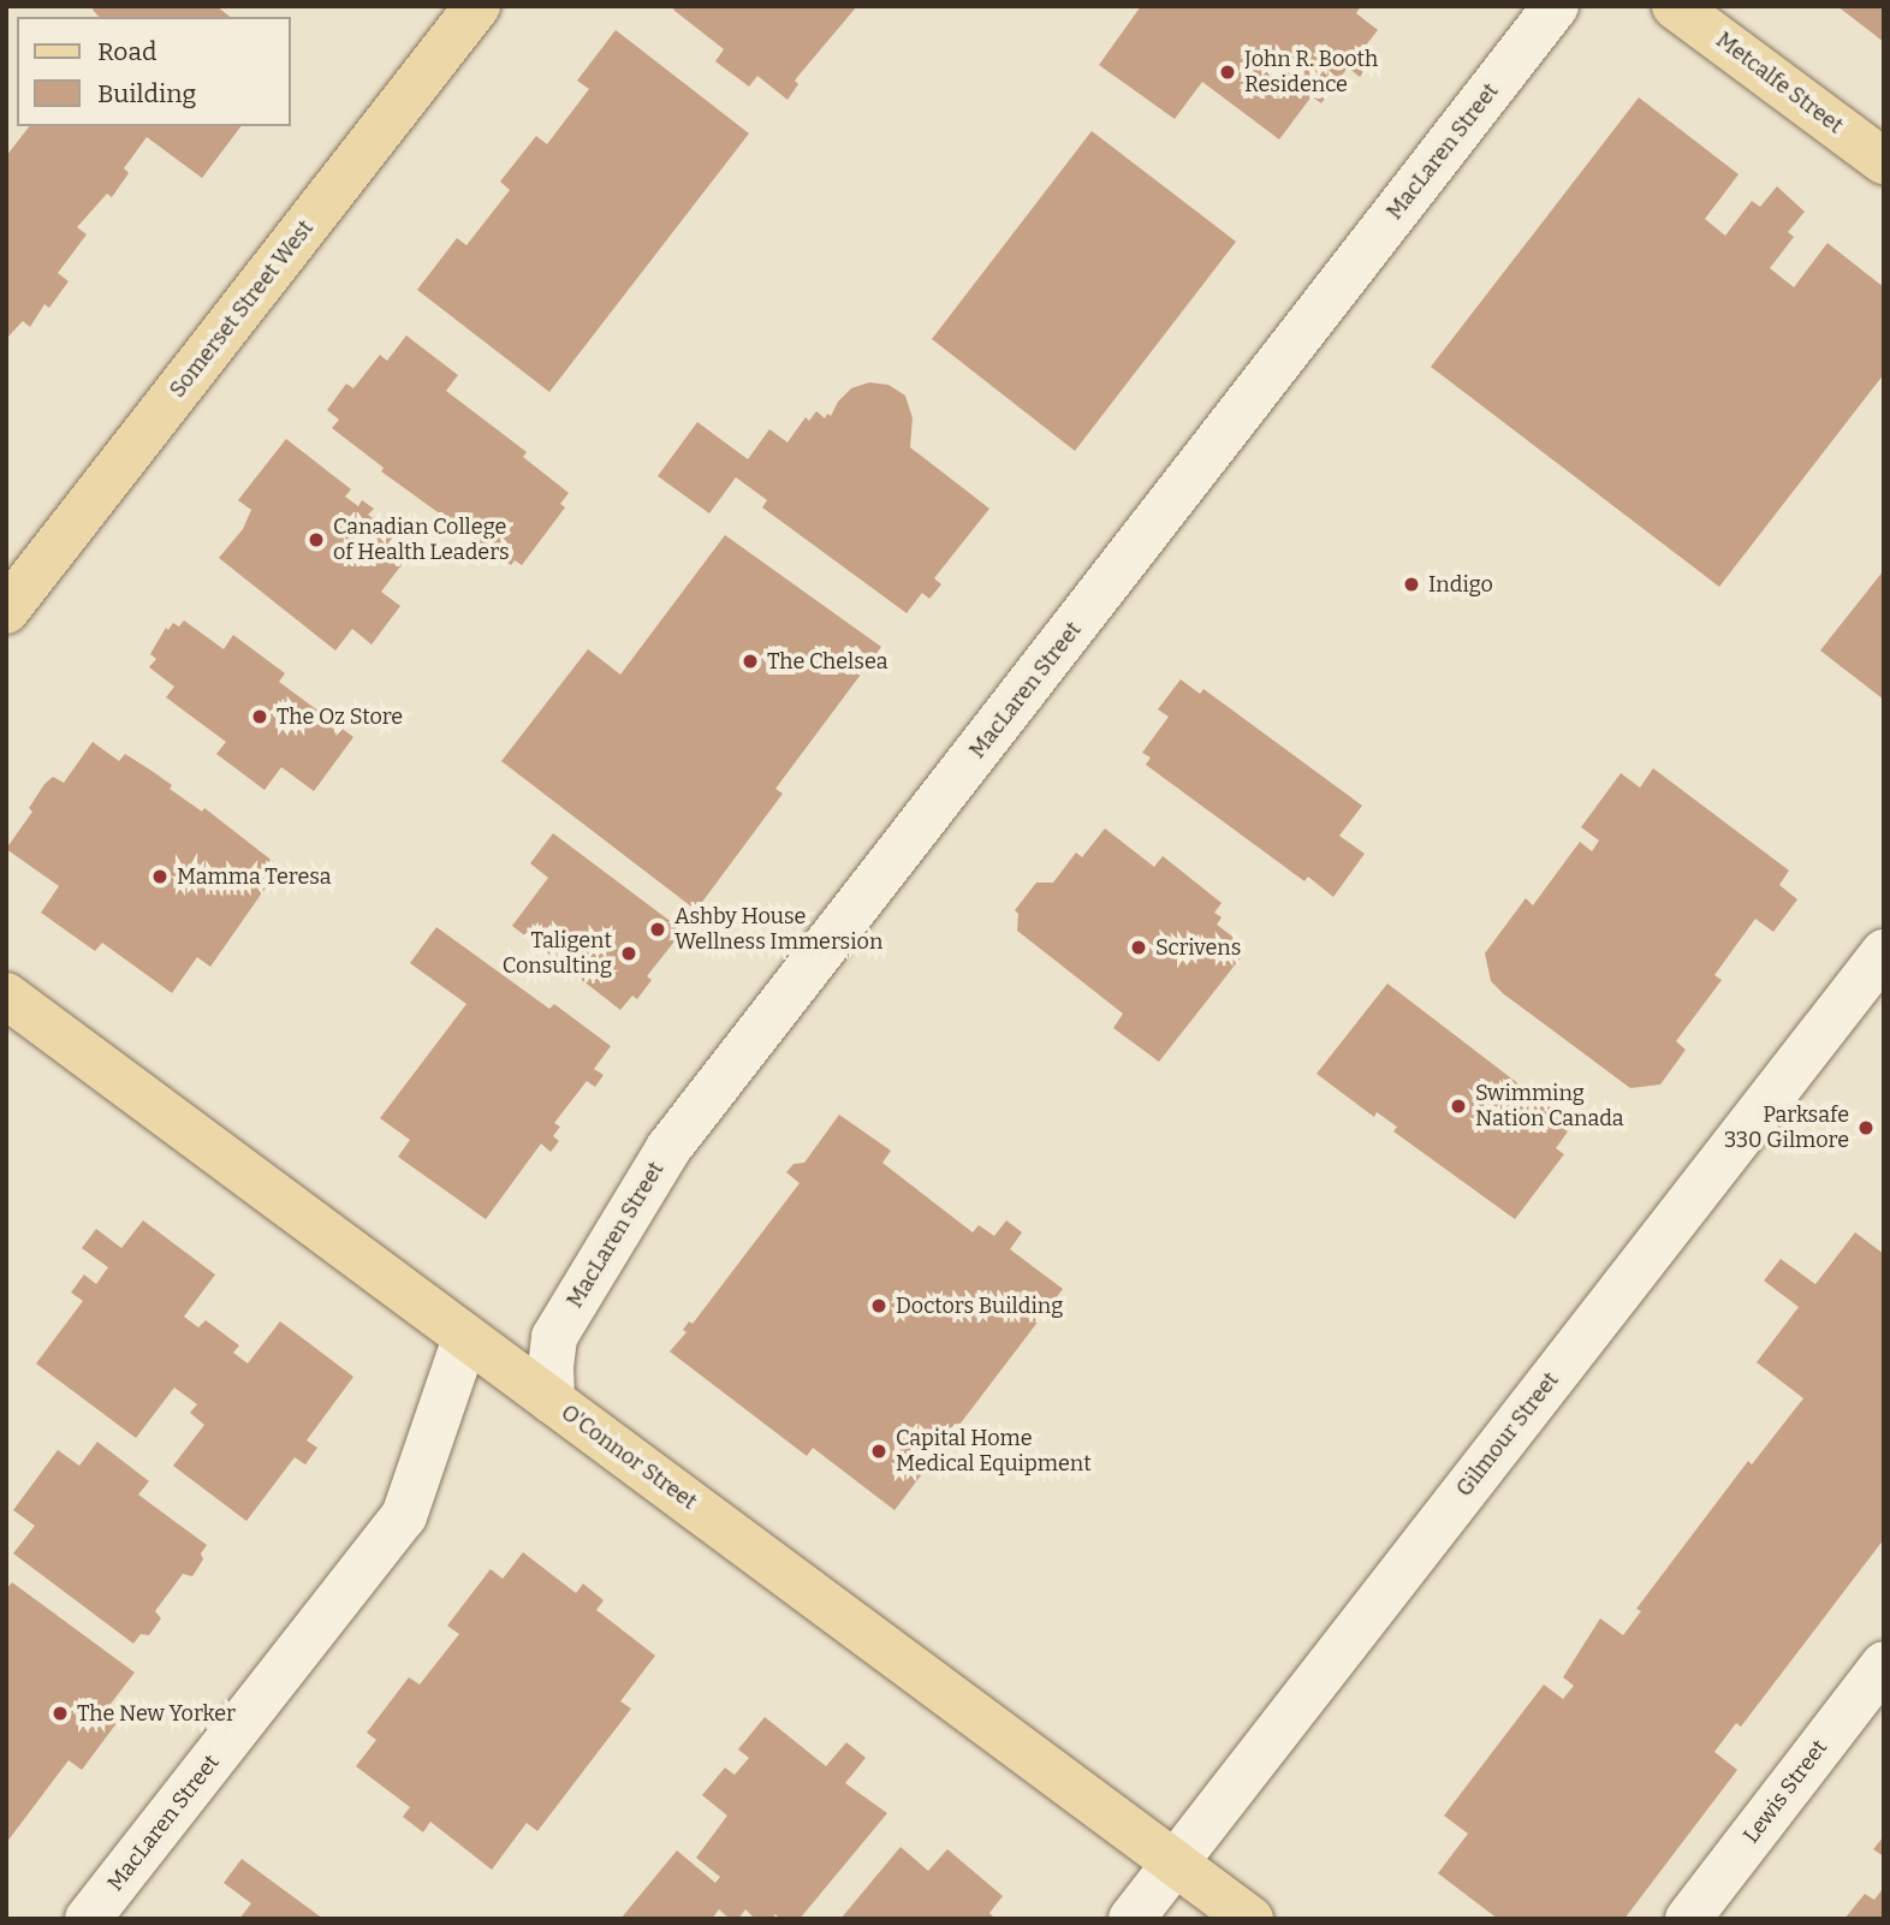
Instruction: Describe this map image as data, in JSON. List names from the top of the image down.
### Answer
{
  "streets": {
    "main road": ["Metcalfe Street", "Somerset Street West", "O'Connor Street"],
    "street": ["MacLaren Street", "Gilmour Street", "Lewis Street"]
  },
  "crossings": [
    ["MacLaren Street", "O'Connor Street"],
    ["Gilmour Street", "O'Connor Street"]
  ],
  "places": [
    "John R. Booth Residence",
    "Canadian College of Health Leaders",
    "Indigo",
    "The Chelsea",
    "The Oz Store",
    "Mamma Teresa",
    "Ashby House Wellness Immersion",
    "Scrivens",
    "Taligent Consulting",
    "Swimming Nation Canada",
    "Parksafe 330 Gilmore",
    "Doctors Building",
    "Capital Home Medical Equipment",
    "The New Yorker"
  ],
  "legend": ["Road", "Building"]
}
